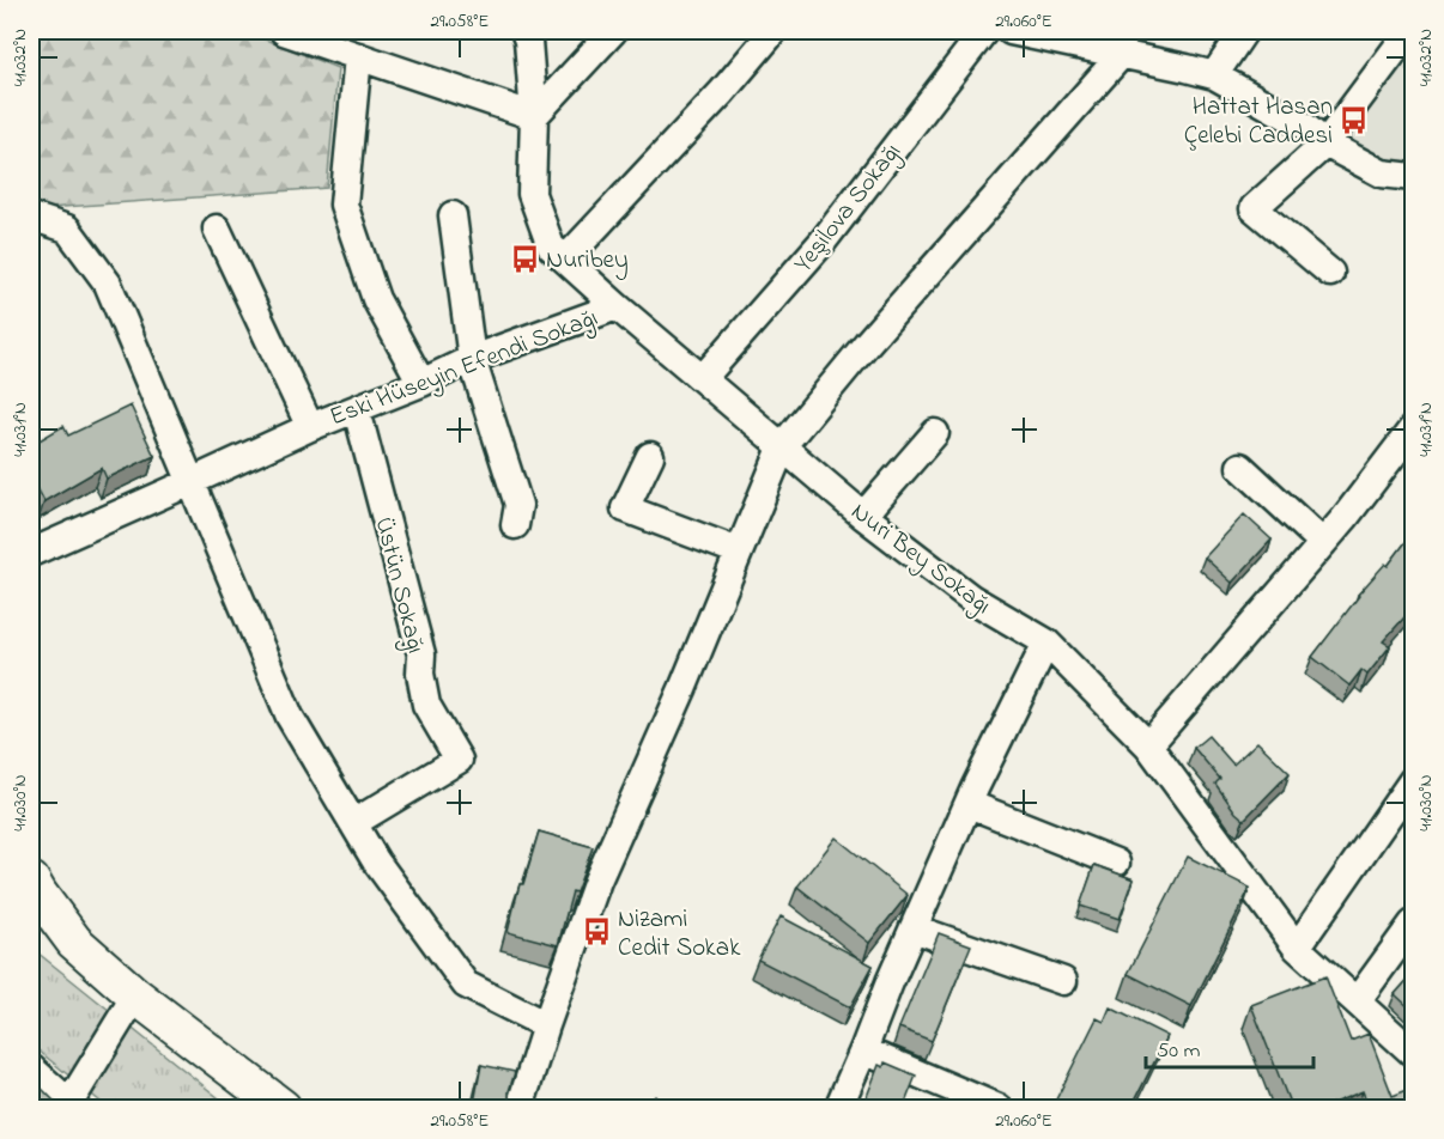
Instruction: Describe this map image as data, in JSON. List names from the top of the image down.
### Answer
{
  "streets": {
    "street": [
      "Yeşilova Sokağı",
      "Eski Hüseyin Efendi Sokağı",
      "Nuri Bey Sokağı",
      "Üstün Sokağı"
    ]
  },
  "crossings": [
    ["Yeşilova Sokağı", "Nuri Bey Sokağı"],
    ["Eski Hüseyin Efendi Sokağı", "Nuri Bey Sokağı"],
    ["Eski Hüseyin Efendi Sokağı", "Üstün Sokağı"]
  ],
  "places": {
    "bus stop": ["Hattat Hasan Çelebi Caddesi", "Nuribey", "Nizami Cedit Sokak"]
  },
  "scale_bar": "50 m",
  "coordinates": [
    "29.058°E",
    "29.060°E",
    "41.032°N",
    "41.031°N",
    "41.030°N"
  ]
}
